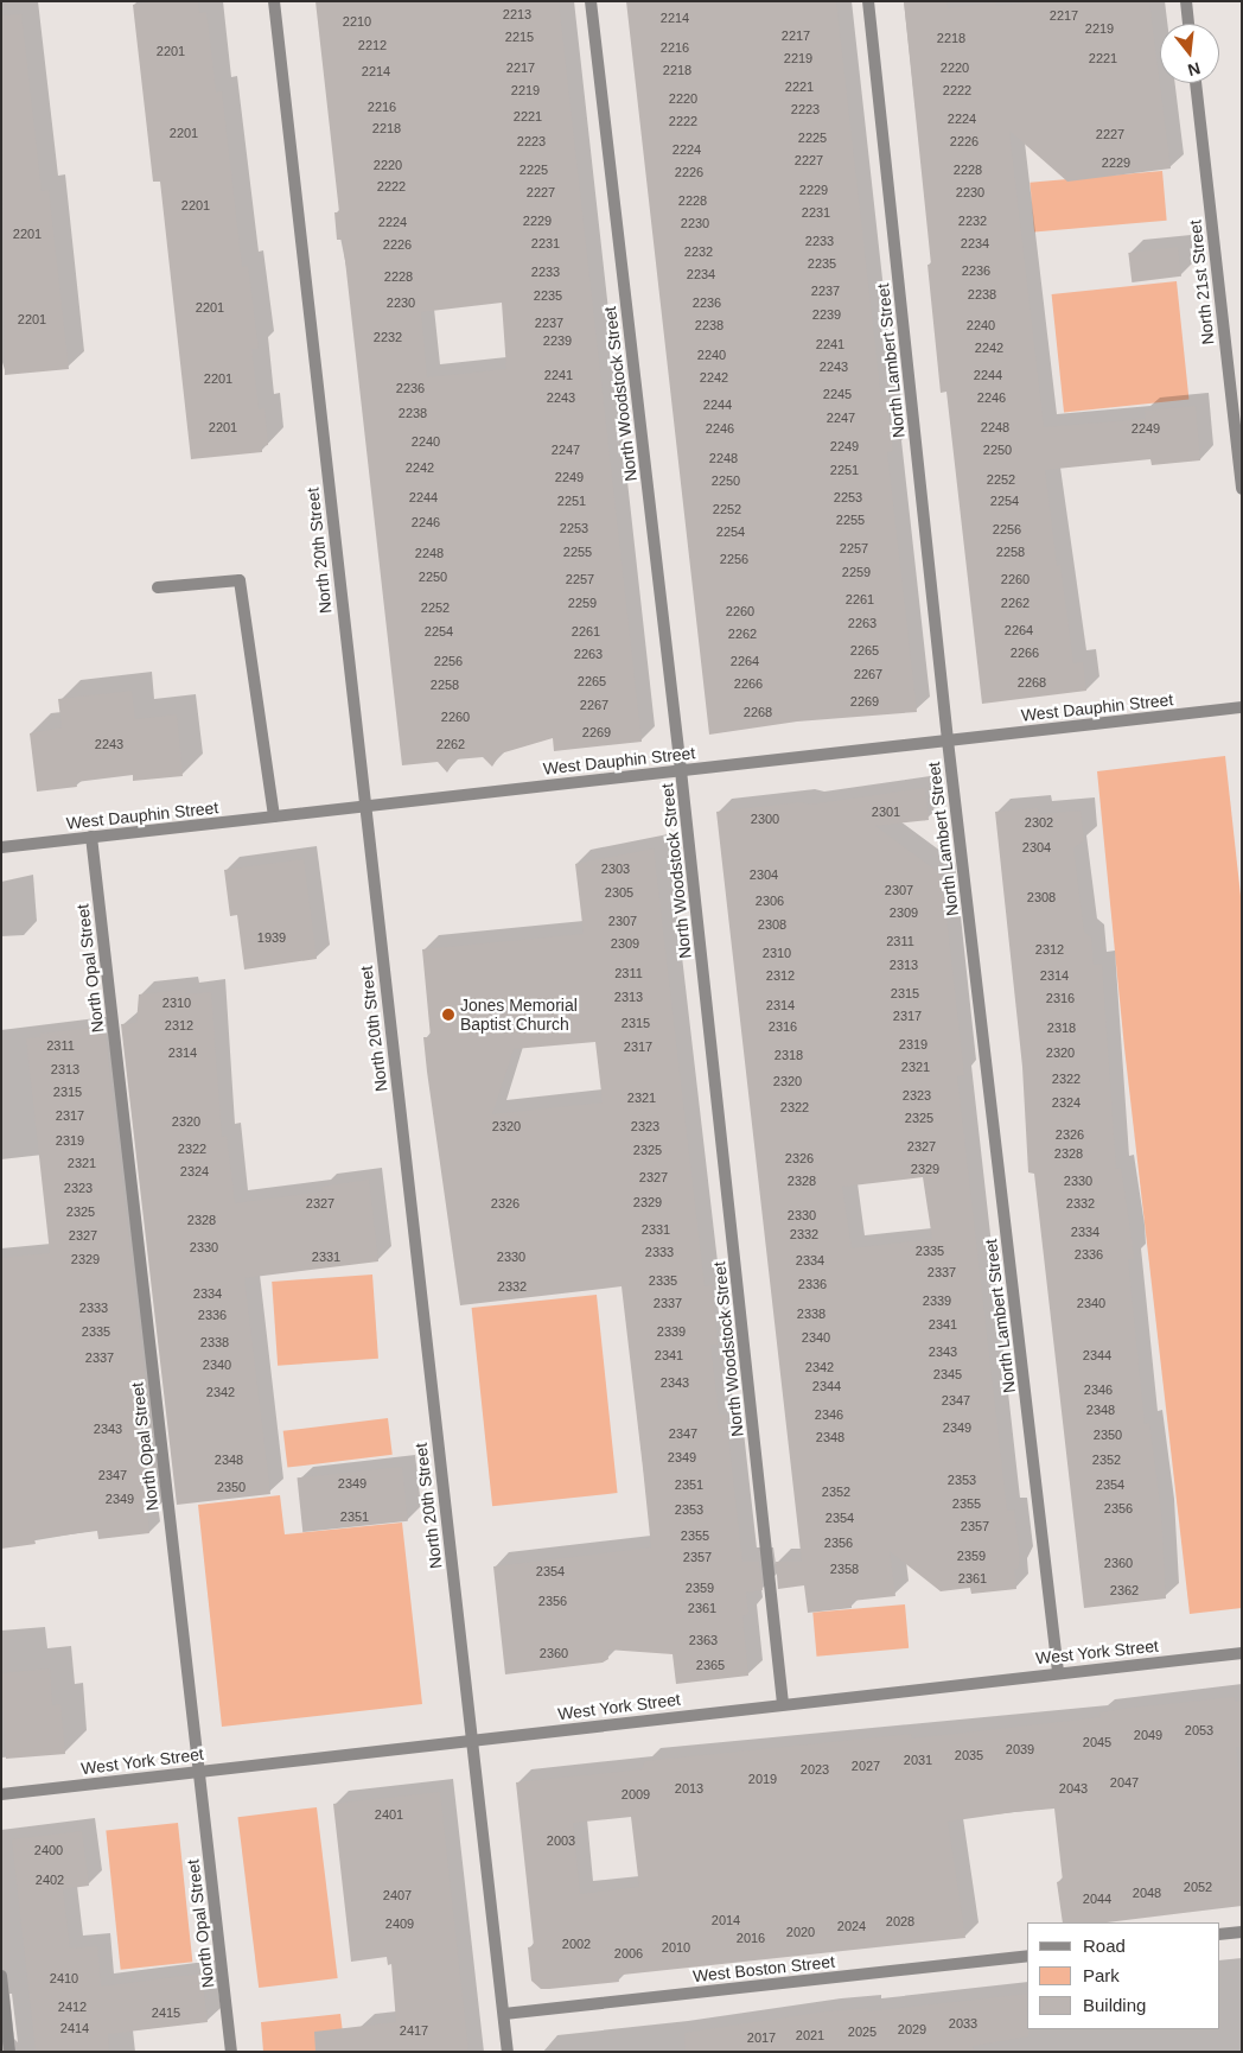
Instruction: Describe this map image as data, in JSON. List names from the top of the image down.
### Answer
{
  "streets": {
    "street": [
      "North 21st Street",
      "North Lambert Street",
      "North Woodstock Street",
      "North 20th Street",
      "West Dauphin Street",
      "North Opal Street",
      "West York Street",
      "West Boston Street"
    ]
  },
  "crossings": [
    ["North Lambert Street", "West Dauphin Street"],
    ["North Lambert Street", "West York Street"],
    ["North Woodstock Street", "West Dauphin Street"],
    ["North Woodstock Street", "West York Street"],
    ["North 20th Street", "West Dauphin Street"],
    ["North 20th Street", "West York Street"],
    ["North 20th Street", "West Boston Street"],
    ["West Dauphin Street", "North Opal Street"],
    ["North Opal Street", "West York Street"]
  ],
  "places": ["Jones Memorial Baptist Church"],
  "house_numbers": [
    "2213",
    "2217",
    "2214",
    "2210",
    "2219",
    "2217",
    "2215",
    "2218",
    "2212",
    "2216",
    "2201",
    "2219",
    "2221",
    "2217",
    "2220",
    "2218",
    "2214",
    "2221",
    "2219",
    "2222",
    "2220",
    "2216",
    "2223",
    "2221",
    "2224",
    "2222",
    "2218",
    "2201",
    "2227",
    "2225",
    "2223",
    "2226",
    "2224",
    "2227",
    "2229",
    "2220",
    "2225",
    "2228",
    "2226",
    "2222",
    "2229",
    "2227",
    "2230",
    "2228",
    "2201",
    "2231",
    "2229",
    "2232",
    "2224",
    "2230",
    "2201",
    "2233",
    "2231",
    "2234",
    "2226",
    "2232",
    "2235",
    "2236",
    "2233",
    "2234",
    "2228",
    "2237",
    "2238",
    "2235",
    "2230",
    "2236",
    "2201",
    "2239",
    "2201",
    "2237",
    "2238",
    "2240",
    "2232",
    "2239",
    "2241",
    "2242",
    "2240",
    "2243",
    "2241",
    "2244",
    "2242",
    "2201",
    "2236",
    "2245",
    "2243",
    "2246",
    "2244",
    "2238",
    "2247",
    "2201",
    "2248",
    "2246",
    "2249",
    "2240",
    "2249",
    "2247",
    "2250",
    "2248",
    "2242",
    "2251",
    "2249",
    "2252",
    "2250",
    "2244",
    "2253",
    "2251",
    "2254",
    "2252",
    "2255",
    "2246",
    "2253",
    "2256",
    "2254",
    "2257",
    "2255",
    "2258",
    "2248",
    "2256",
    "2259",
    "2250",
    "2257",
    "2260",
    "2261",
    "2259",
    "2262",
    "2252",
    "2260",
    "2263",
    "2264",
    "2254",
    "2261",
    "2262",
    "2265",
    "2266",
    "2263",
    "2256",
    "2264",
    "2267",
    "2265",
    "2268",
    "2266",
    "2258",
    "2269",
    "2267",
    "2268",
    "2260",
    "2269",
    "2243",
    "2262",
    "2301",
    "2300",
    "2302",
    "2304",
    "2303",
    "2304",
    "2307",
    "2305",
    "2308",
    "2306",
    "2309",
    "2307",
    "2308",
    "1939",
    "2311",
    "2309",
    "2312",
    "2310",
    "2313",
    "2311",
    "2312",
    "2314",
    "2315",
    "2313",
    "2316",
    "2310",
    "2314",
    "2317",
    "2315",
    "2312",
    "2316",
    "2318",
    "2319",
    "2311",
    "2317",
    "2314",
    "2320",
    "2318",
    "2321",
    "2313",
    "2322",
    "2320",
    "2315",
    "2323",
    "2321",
    "2324",
    "2322",
    "2317",
    "2325",
    "2320",
    "2320",
    "2323",
    "2326",
    "2319",
    "2327",
    "2322",
    "2325",
    "2328",
    "2326",
    "2321",
    "2329",
    "2324",
    "2327",
    "2328",
    "2330",
    "2323",
    "2329",
    "2327",
    "2326",
    "2332",
    "2325",
    "2330",
    "2328",
    "2331",
    "2334",
    "2332",
    "2327",
    "2330",
    "2335",
    "2333",
    "2336",
    "2331",
    "2330",
    "2329",
    "2334",
    "2337",
    "2335",
    "2336",
    "2332",
    "2334",
    "2339",
    "2337",
    "2340",
    "2333",
    "2338",
    "2336",
    "2341",
    "2335",
    "2339",
    "2340",
    "2338",
    "2343",
    "2341",
    "2344",
    "2337",
    "2340",
    "2342",
    "2345",
    "2343",
    "2344",
    "2346",
    "2342",
    "2347",
    "2348",
    "2346",
    "2349",
    "2343",
    "2347",
    "2350",
    "2348",
    "2349",
    "2348",
    "2352",
    "2347",
    "2353",
    "2349",
    "2351",
    "2354",
    "2350",
    "2352",
    "2349",
    "2355",
    "2356",
    "2353",
    "2351",
    "2354",
    "2357",
    "2355",
    "2356",
    "2359",
    "2357",
    "2360",
    "2358",
    "2354",
    "2361",
    "2359",
    "2362",
    "2356",
    "2361",
    "2363",
    "2360",
    "2365",
    "2053",
    "2049",
    "2045",
    "2039",
    "2035",
    "2031",
    "2027",
    "2023",
    "2019",
    "2047",
    "2013",
    "2043",
    "2009",
    "2401",
    "2003",
    "2400",
    "2402",
    "2052",
    "2048",
    "2407",
    "2044",
    "2014",
    "2028",
    "2409",
    "2024",
    "2020",
    "2016",
    "2002",
    "2010",
    "2006",
    "2410",
    "2412",
    "2415",
    "2033",
    "2414",
    "2029",
    "2417",
    "2025",
    "2021",
    "2017"
  ],
  "legend": ["Road", "Park", "Building"],
  "north": "bottom"
}
